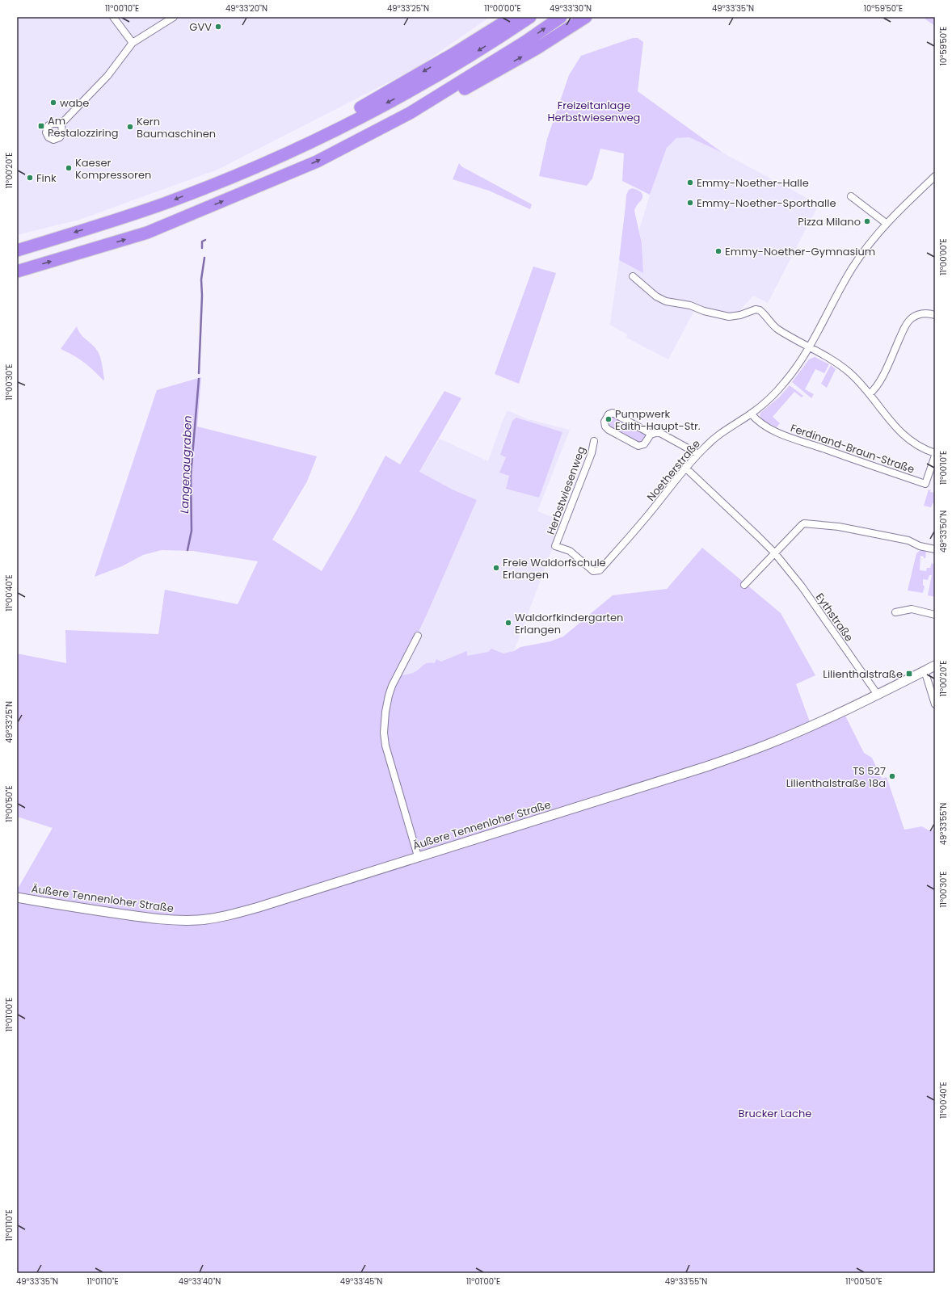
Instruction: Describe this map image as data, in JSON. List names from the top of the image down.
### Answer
{
  "streets": {
    "street": [
      "Ferdinand-Braun-Straße",
      "Noetherstraße",
      "Herbstwiesenweg",
      "Eythstraße",
      "Äußere Tennenloher Straße"
    ]
  },
  "crossings": [
    ["Ferdinand-Braun-Straße", "Noetherstraße"],
    ["Noetherstraße", "Herbstwiesenweg"],
    ["Noetherstraße", "Eythstraße"],
    ["Eythstraße", "Äußere Tennenloher Straße"]
  ],
  "water": ["Langenaugraben"],
  "parks": ["Freizeitanlage Herbstwiesenweg", "Brucker Lache"],
  "places": {
    "other": [
      "GVV",
      "wabe",
      "Kern Baumaschinen",
      "Kaeser Kompressoren",
      "Fink",
      "Emmy-Noether-Halle",
      "Emmy-Noether-Sporthalle",
      "Pizza Milano",
      "Emmy-Noether-Gymnasium",
      "Pumpwerk Edith-Haupt-Str.",
      "Freie Waldorfschule Erlangen",
      "Waldorfkindergarten Erlangen",
      "TS 527 Lilienthalstraße 18a"
    ],
    "transit": ["Am Pestalozziring", "Lilienthalstraße"]
  },
  "coordinates": [
    "11°00'10\"E",
    "49°33'20\"N",
    "49°33'25\"N",
    "11°00'00\"E",
    "49°33'30\"N",
    "49°33'35\"N",
    "10°59'50\"E",
    "11°00'20\"E",
    "11°00'30\"E",
    "49°33'50\"N",
    "11°00'40\"E",
    "11°00'50\"E",
    "49°33'55\"N",
    "11°01'00\"E",
    "11°01'10\"E",
    "49°33'40\"N",
    "49°33'45\"N"
  ]
}
